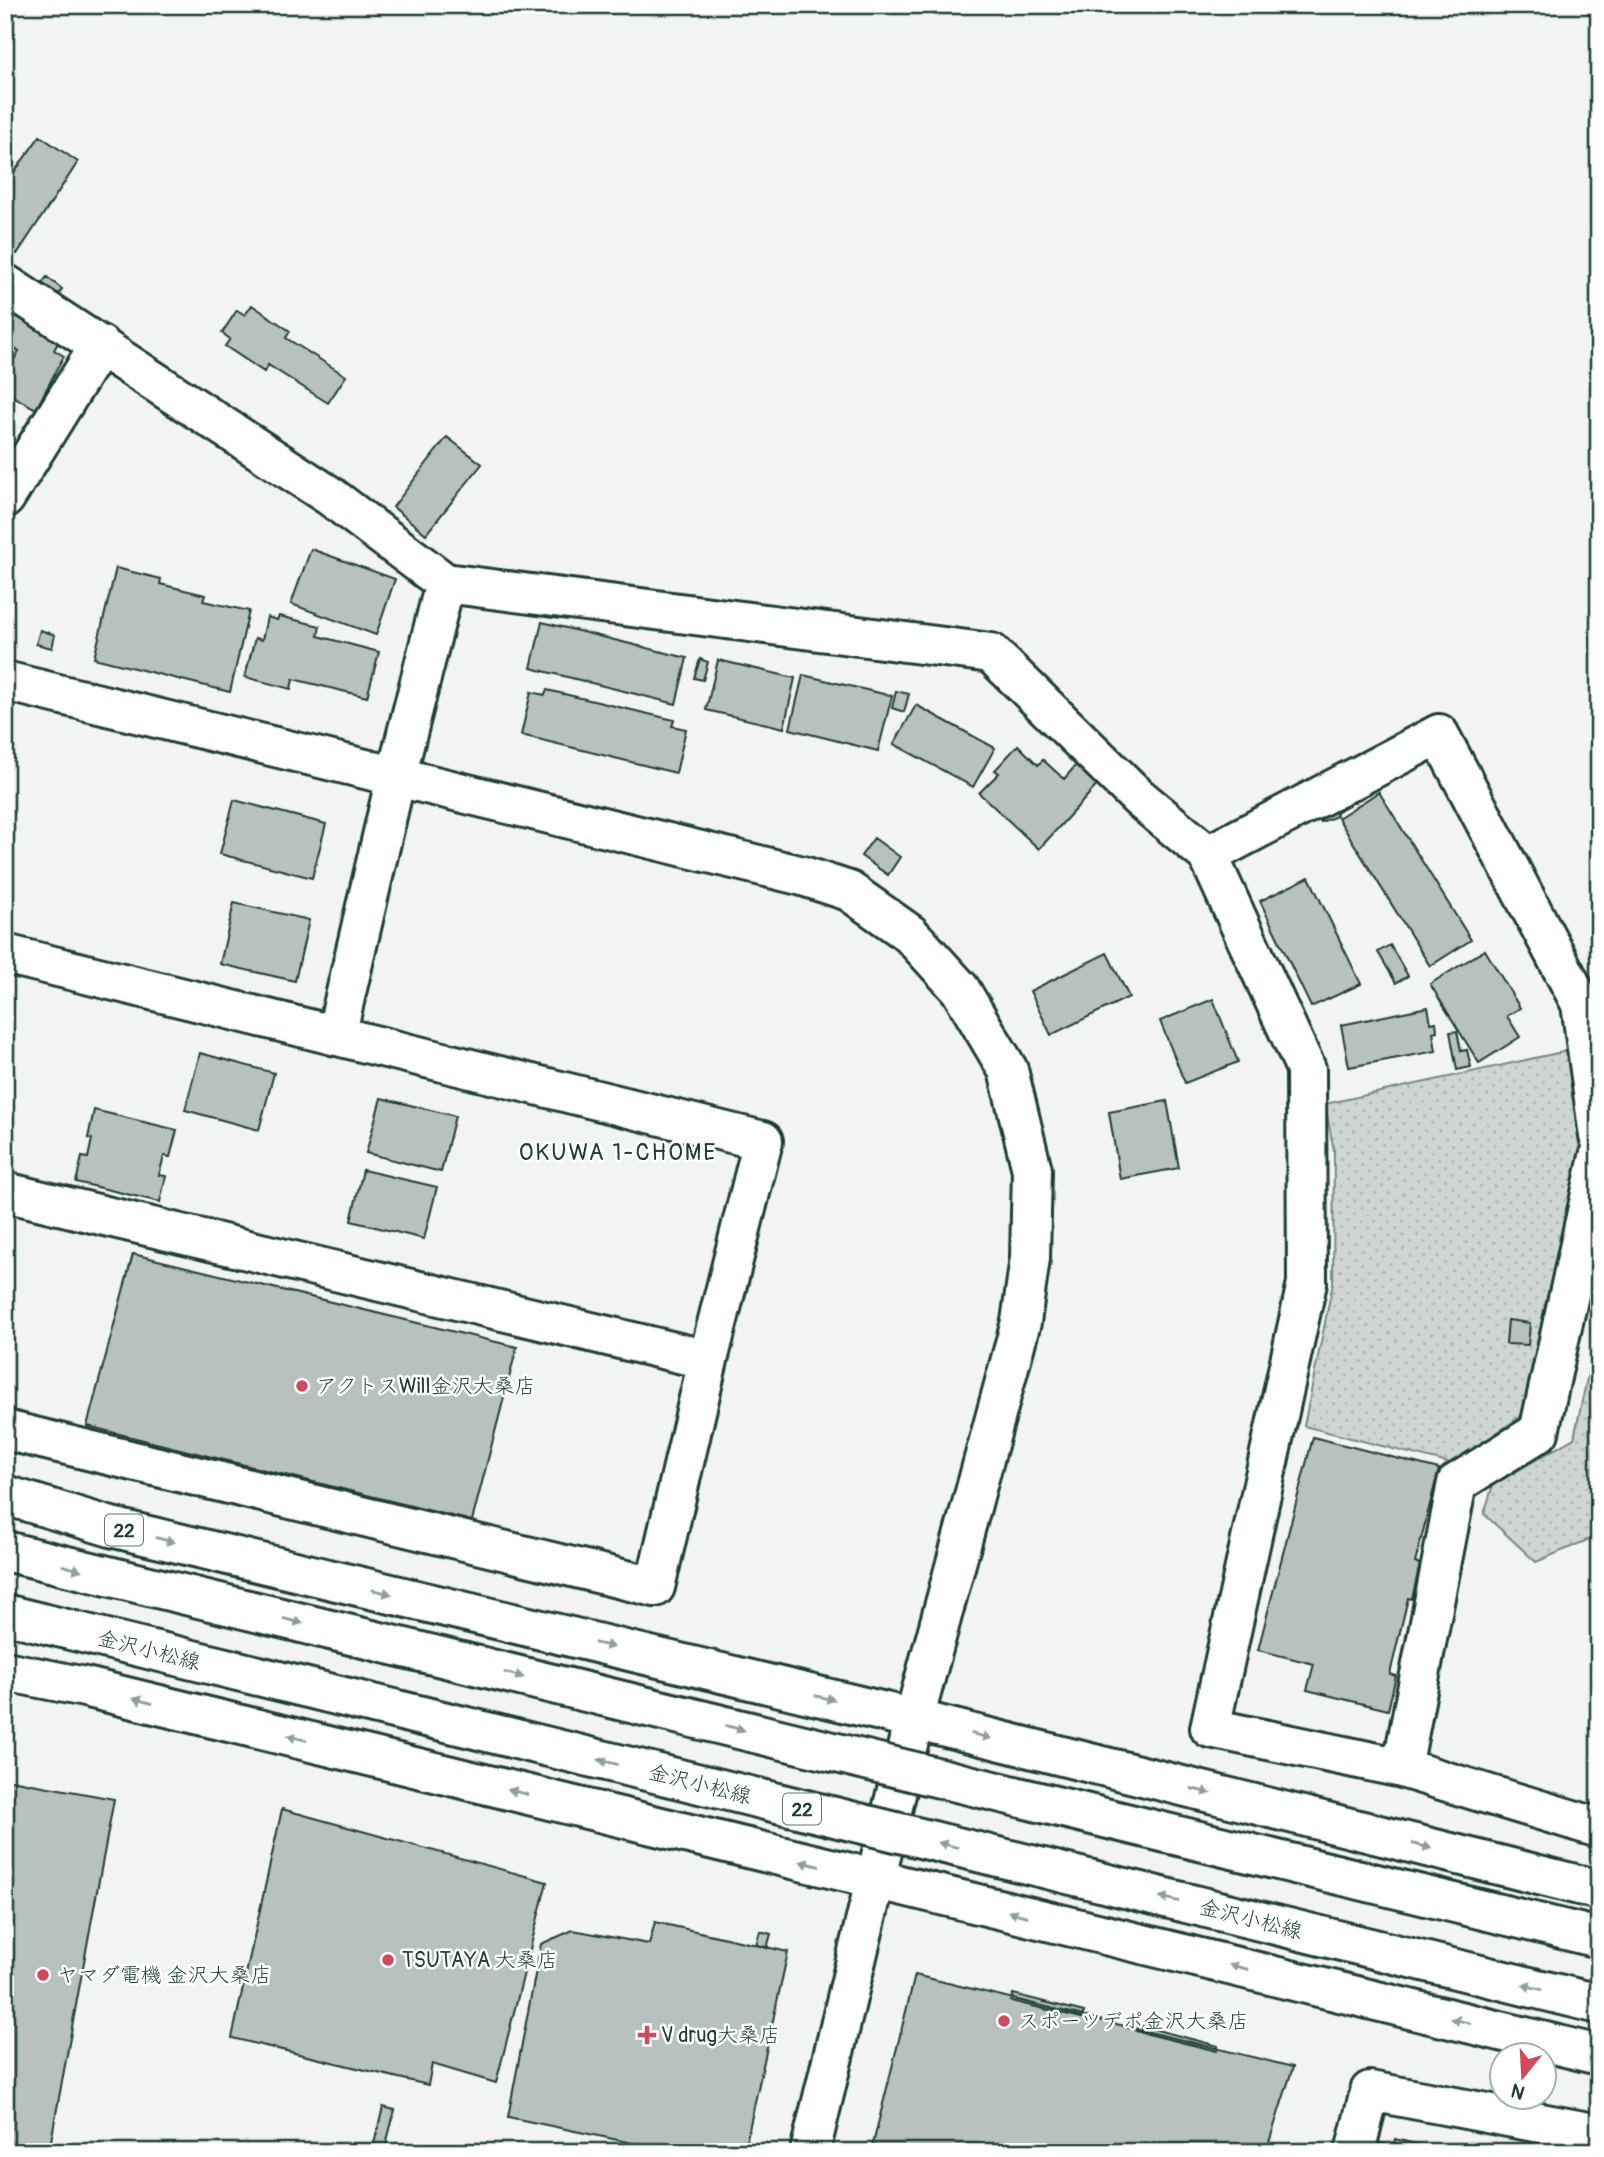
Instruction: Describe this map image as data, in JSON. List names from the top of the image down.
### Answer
{
  "streets": {
    "street": ["22", "金沢小松線"]
  },
  "districts": ["OKUWA 1-CHOME"],
  "places": {
    "other": [
      "アクトスWill金沢大桑店",
      "TSUTAYA 大桑店",
      "ヤマダ電機 金沢大桑店",
      "スポーツデポ金沢大桑店"
    ],
    "health": ["V drug大桑店"]
  },
  "north": "bottom"
}
